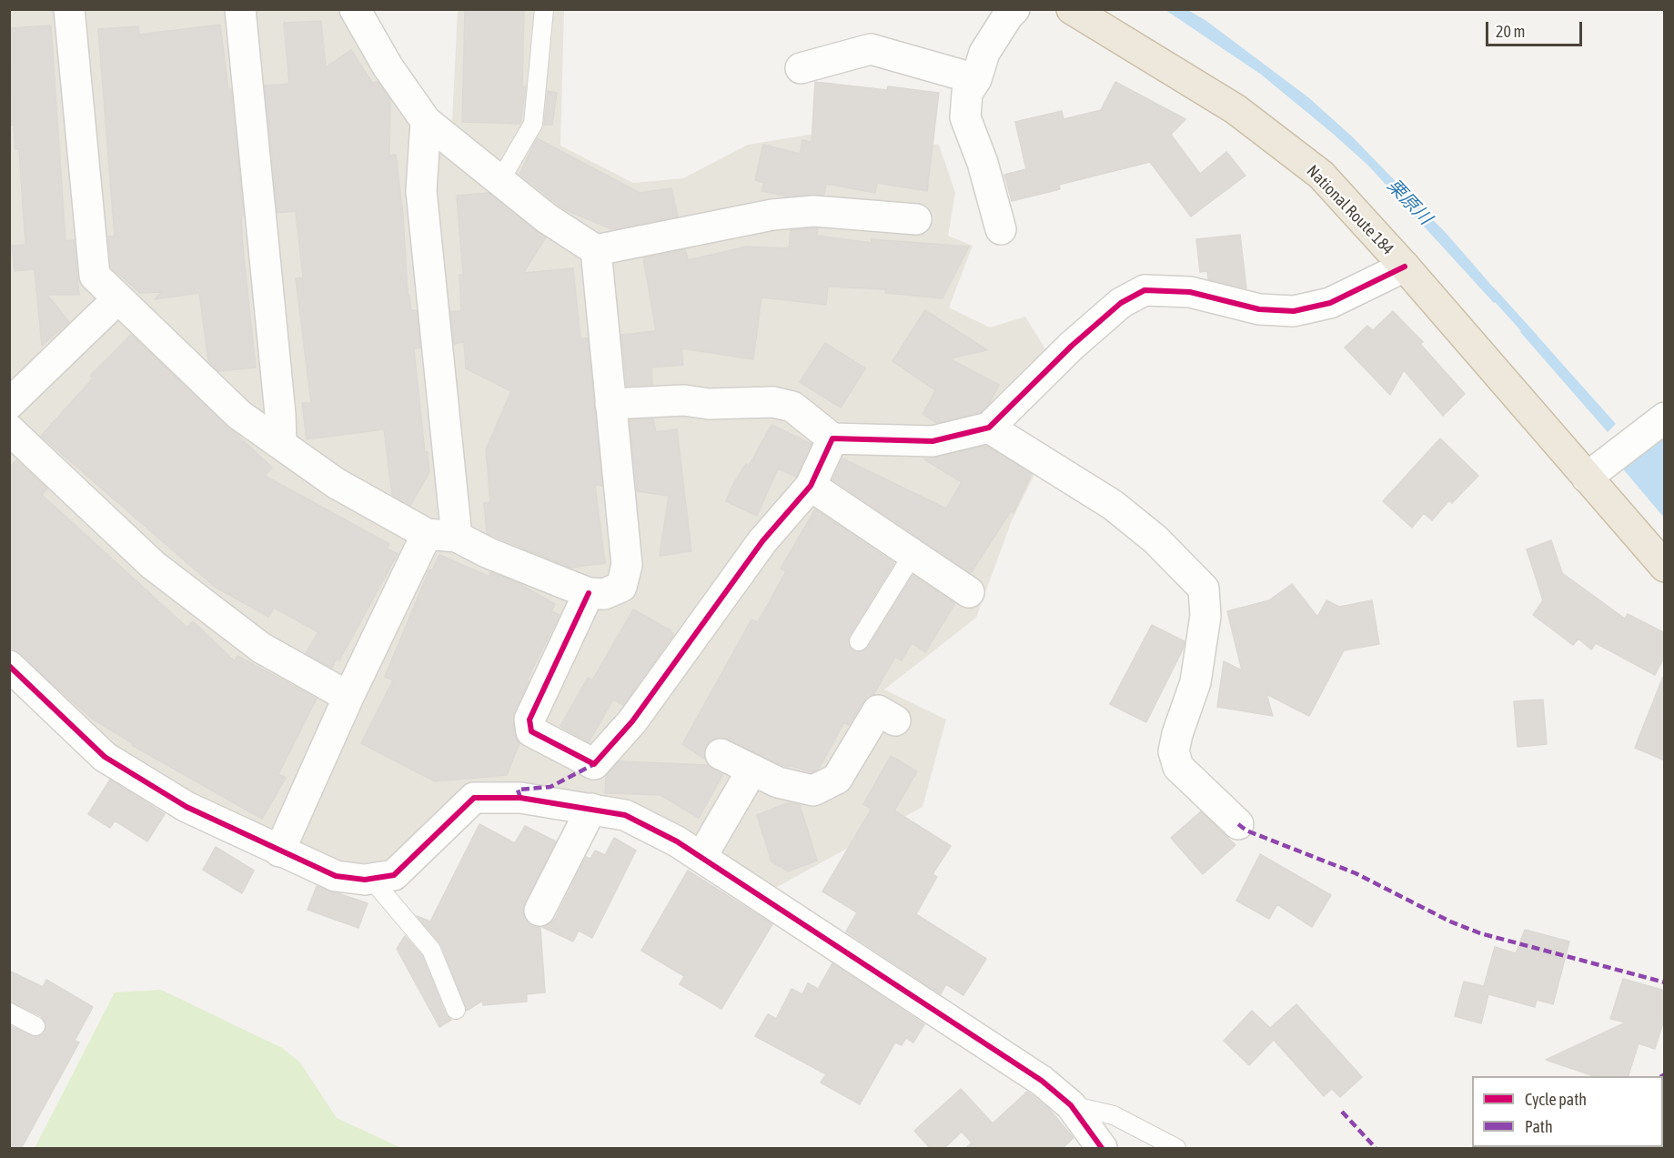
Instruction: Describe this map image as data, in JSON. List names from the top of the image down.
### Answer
{
  "streets": {
    "highway": ["National Route 184"]
  },
  "water": ["栗原川"],
  "legend": ["Cycle path", "Path"],
  "scale_bar": "20 m"
}
